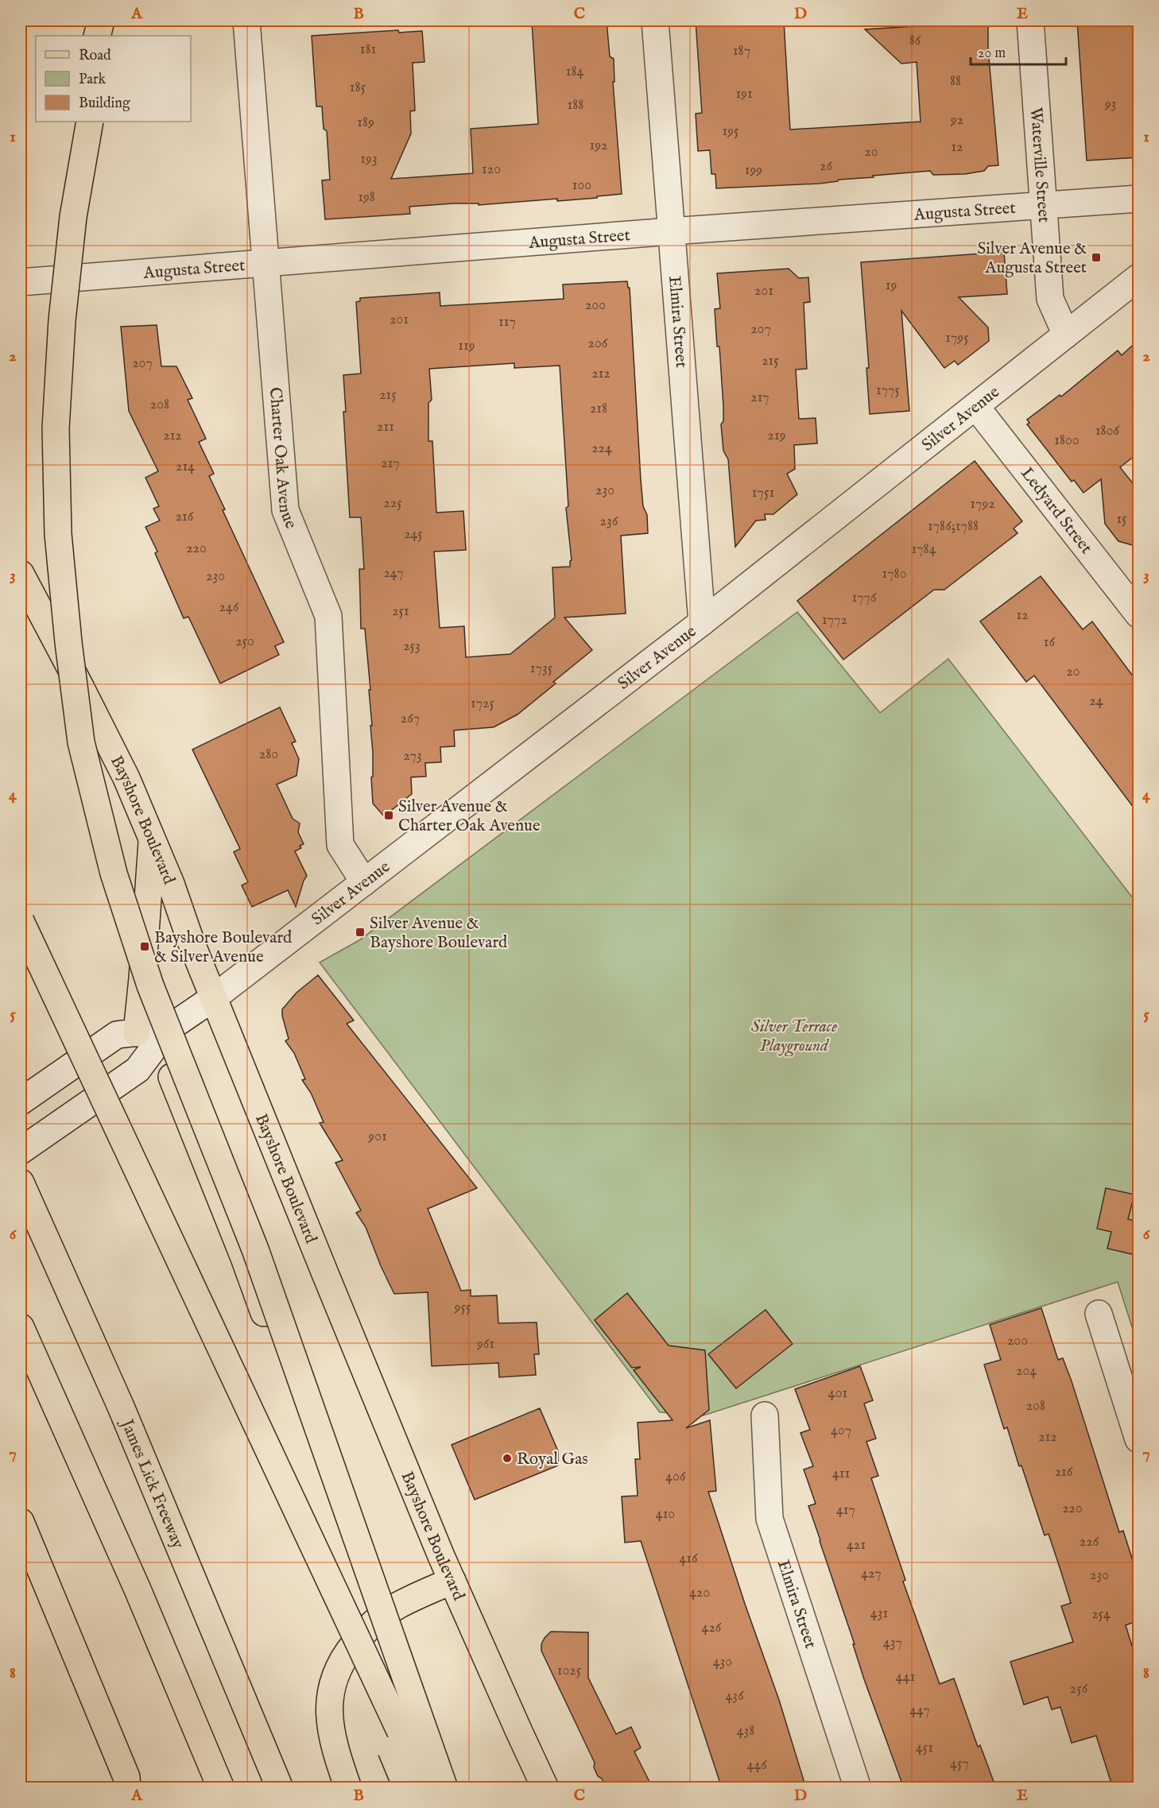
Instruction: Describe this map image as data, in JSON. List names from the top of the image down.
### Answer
{
  "streets": {
    "main road": ["Bayshore Boulevard", "James Lick Freeway"],
    "street": [
      "Waterville Street",
      "Augusta Street",
      "Elmira Street",
      "Silver Avenue",
      "Charter Oak Avenue",
      "Ledyard Street"
    ]
  },
  "crossings": [
    ["Waterville Street", "Augusta Street"],
    ["Waterville Street", "Silver Avenue"],
    ["Augusta Street", "Elmira Street"],
    ["Augusta Street", "Charter Oak Avenue"],
    ["Elmira Street", "Silver Avenue"],
    ["Silver Avenue", "Charter Oak Avenue"],
    ["Silver Avenue", "Ledyard Street"],
    ["Silver Avenue", "Bayshore Boulevard"]
  ],
  "parks": ["Silver Terrace Playground"],
  "places": {
    "transit": [
      "Silver Avenue & Augusta Street",
      "Silver Avenue & Charter Oak Avenue",
      "Silver Avenue & Bayshore Boulevard",
      "Bayshore Boulevard & Silver Avenue"
    ],
    "other": ["Royal Gas"]
  },
  "house_numbers": [
    "86",
    "181",
    "187",
    "184",
    "88",
    "185",
    "191",
    "93",
    "188",
    "92",
    "189",
    "195",
    "192",
    "12",
    "20",
    "193",
    "26",
    "120",
    "199",
    "100",
    "198",
    "19",
    "201",
    "200",
    "201",
    "117",
    "207",
    "1795",
    "206",
    "119",
    "215",
    "207",
    "212",
    "1775",
    "215",
    "217",
    "208",
    "218",
    "211",
    "1806",
    "212",
    "219",
    "1800",
    "224",
    "217",
    "214",
    "230",
    "1751",
    "225",
    "1792",
    "216",
    "15",
    "236",
    "1786;1788",
    "245",
    "220",
    "1784",
    "247",
    "1780",
    "230",
    "1776",
    "246",
    "251",
    "12",
    "1772",
    "250",
    "16",
    "253",
    "1735",
    "20",
    "24",
    "1725",
    "267",
    "280",
    "273",
    "901",
    "955",
    "200",
    "961",
    "204",
    "401",
    "208",
    "407",
    "212",
    "216",
    "411",
    "406",
    "220",
    "417",
    "410",
    "226",
    "421",
    "416",
    "427",
    "230",
    "420",
    "431",
    "254",
    "426",
    "437",
    "430",
    "1025",
    "441",
    "256",
    "436",
    "447",
    "438",
    "451",
    "457",
    "446"
  ],
  "legend": ["Road", "Park", "Building"],
  "scale_bar": "20 m",
  "grid": {
    "columns": [
      "A",
      "B",
      "C",
      "D",
      "E"
    ],
    "rows": [
      "1",
      "2",
      "3",
      "4",
      "5",
      "6",
      "7",
      "8"
    ]
  }
}
